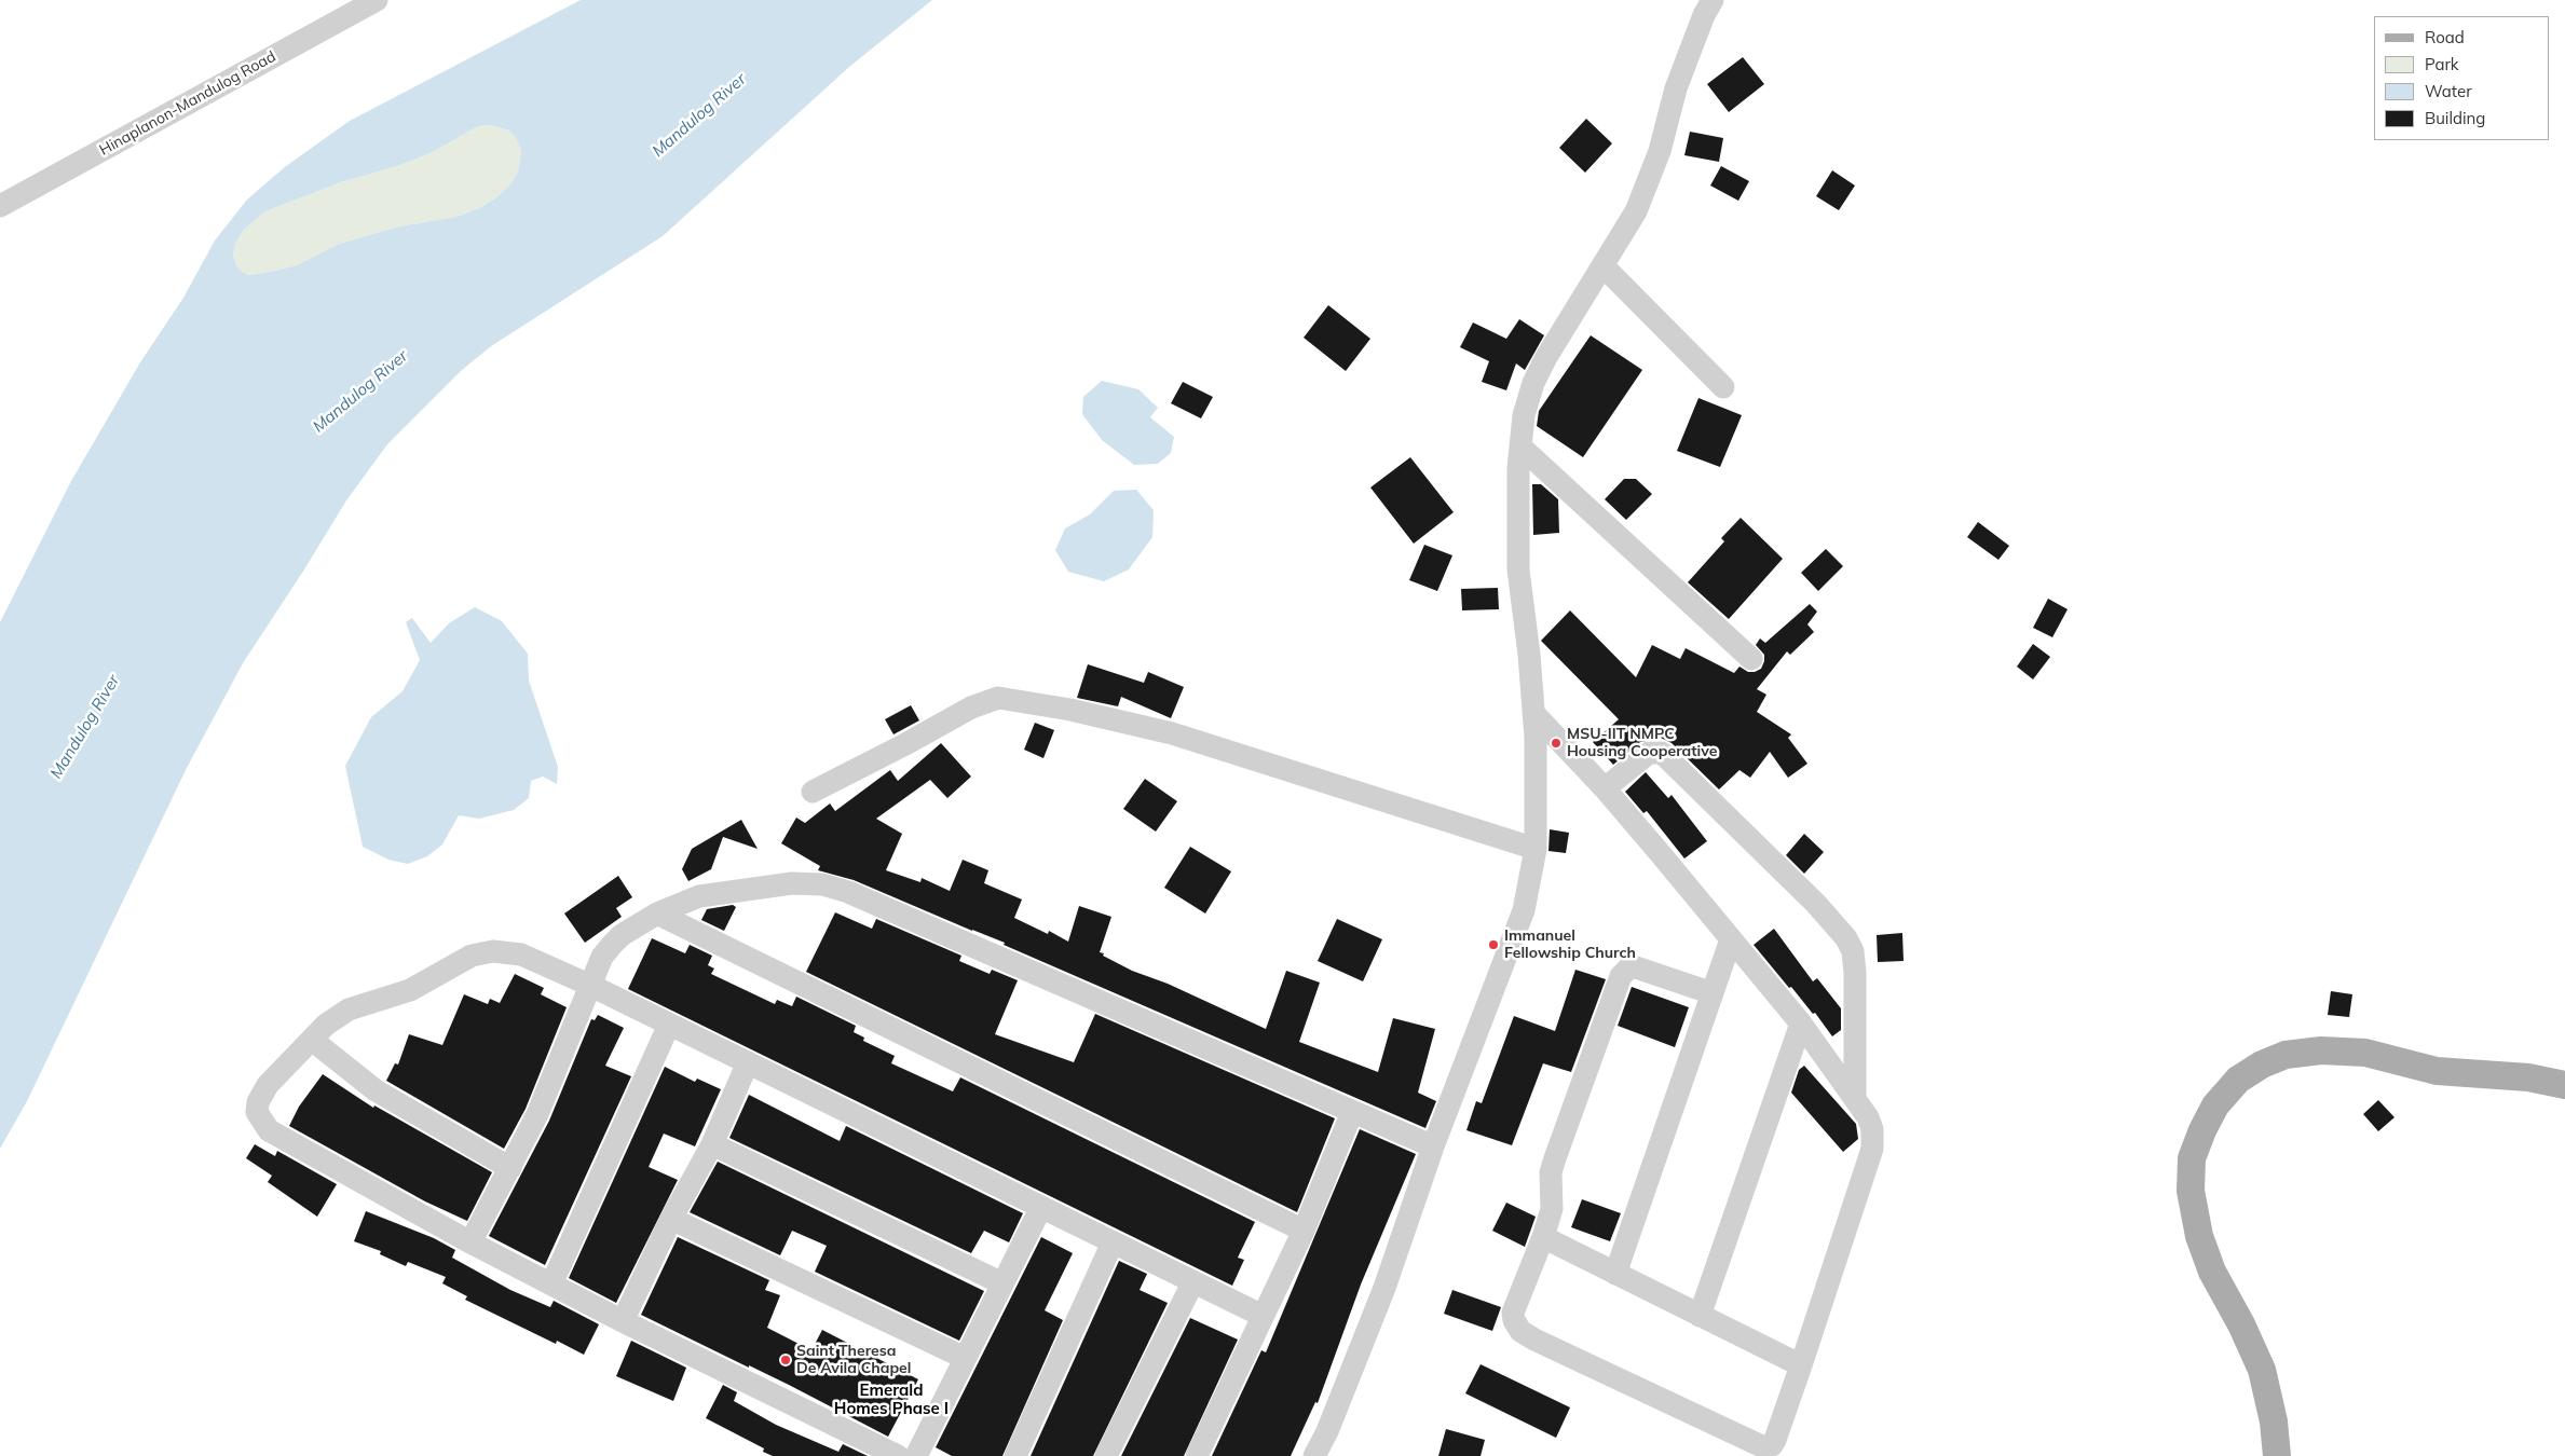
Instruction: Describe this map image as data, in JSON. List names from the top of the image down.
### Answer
{
  "streets": {
    "street": ["Hinaplanon-Mandulog Road"]
  },
  "districts": ["Emerald Homes Phase I"],
  "water": ["Mandulog River"],
  "places": ["MSU-IIT NMPC Housing Cooperative", "Immanuel Fellowship Church", "Saint Theresa De Avila Chapel"],
  "legend": [
    "Road",
    "Park",
    "Water",
    "Building"
  ]
}
